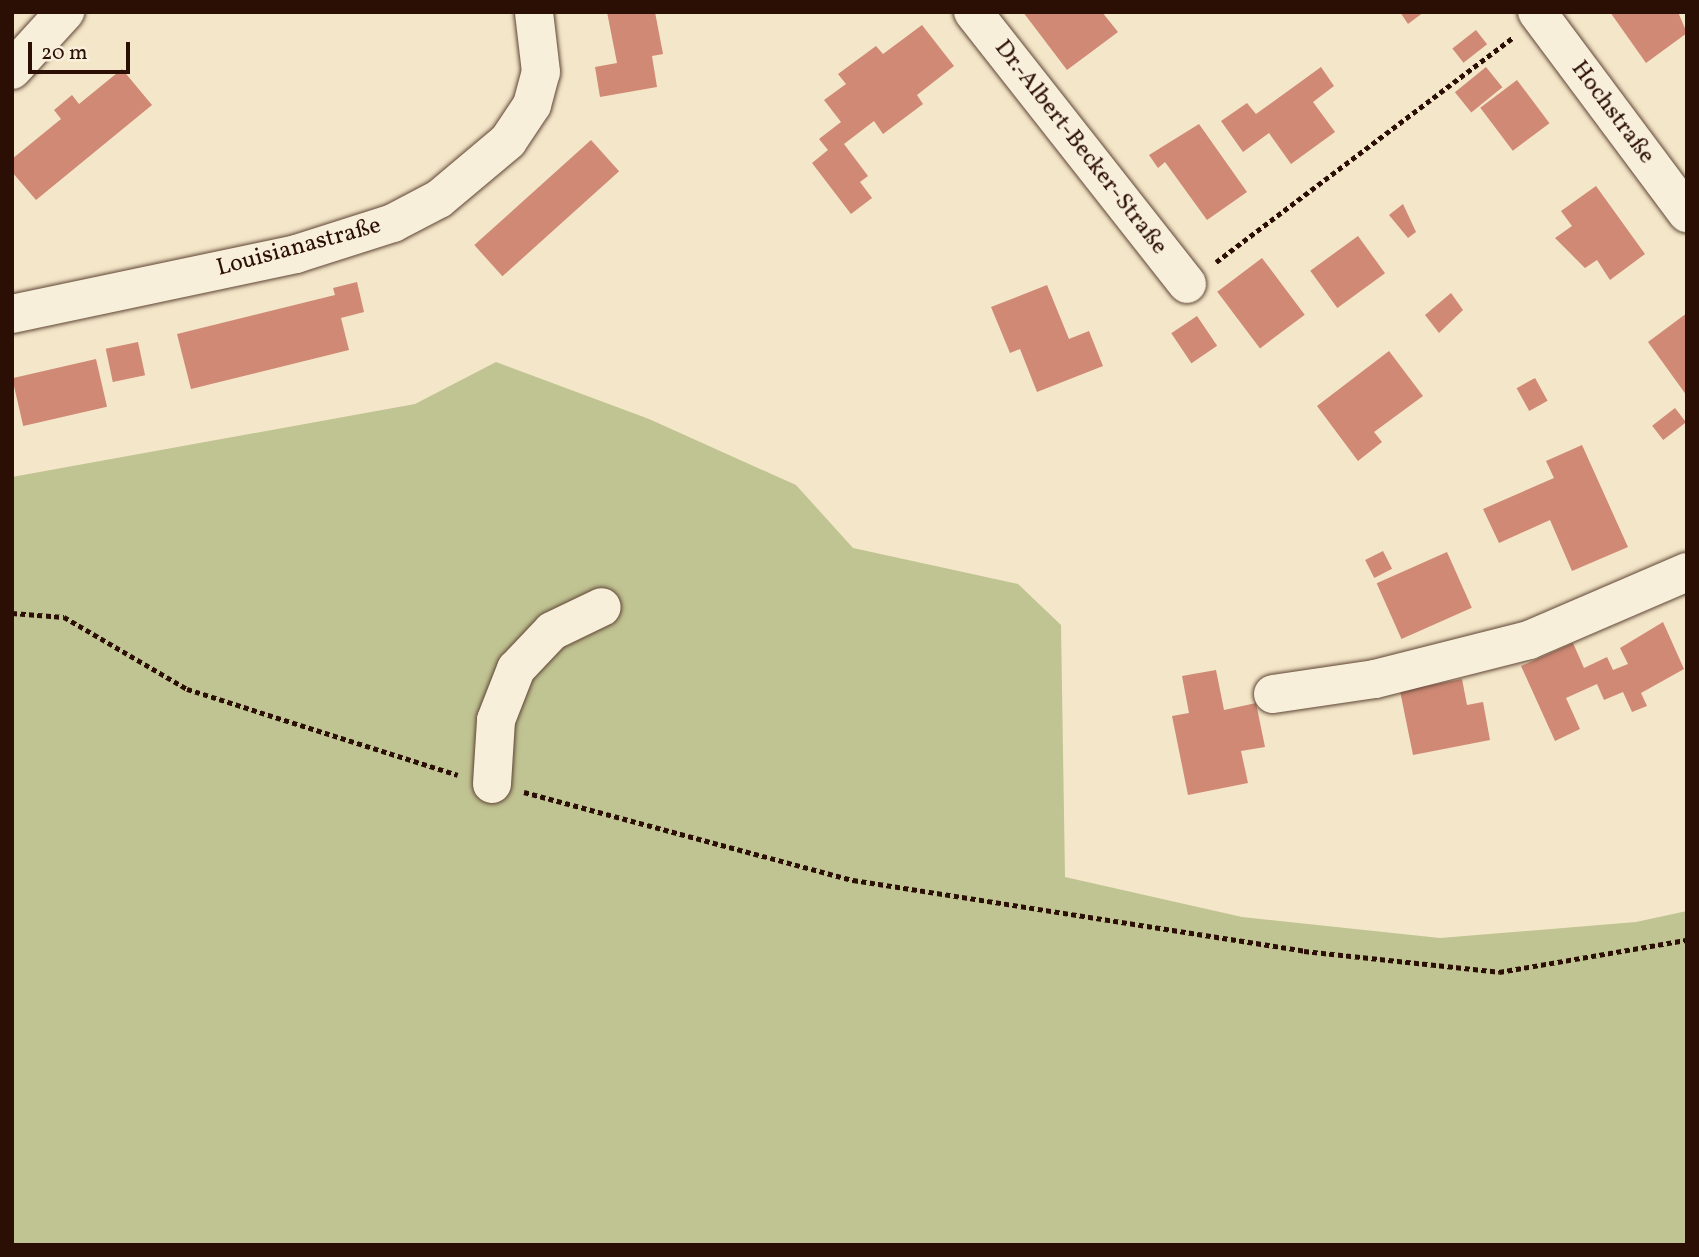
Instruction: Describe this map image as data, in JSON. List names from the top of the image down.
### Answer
{
  "streets": {
    "street": ["Hochstraße", "Dr.-Albert-Becker-Straße", "Louisianastraße"]
  },
  "scale_bar": "20 m"
}
